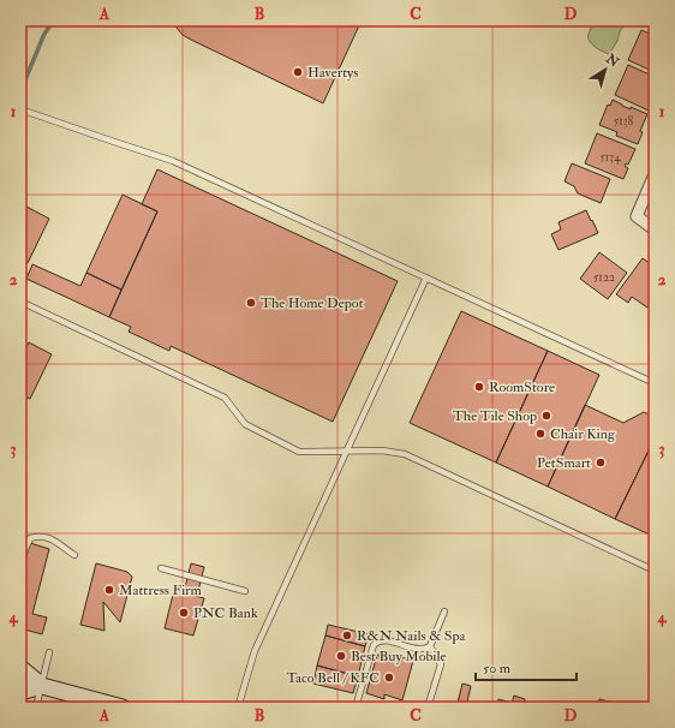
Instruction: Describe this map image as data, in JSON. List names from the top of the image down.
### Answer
{
  "places": [
    "Havertys",
    "The Home Depot",
    "RoomStore",
    "The Tile Shop",
    "Chair King",
    "PetSmart",
    "Mattress Firm",
    "PNC Bank",
    "R&N Nails & Spa",
    "Best Buy Mobile",
    "Taco Bell / KFC"
  ],
  "house_numbers": ["5138", "5134", "5122"],
  "scale_bar": "50 m",
  "north": "top right",
  "grid": {
    "columns": [
      "A",
      "B",
      "C",
      "D"
    ],
    "rows": [
      "1",
      "2",
      "3",
      "4"
    ]
  }
}
